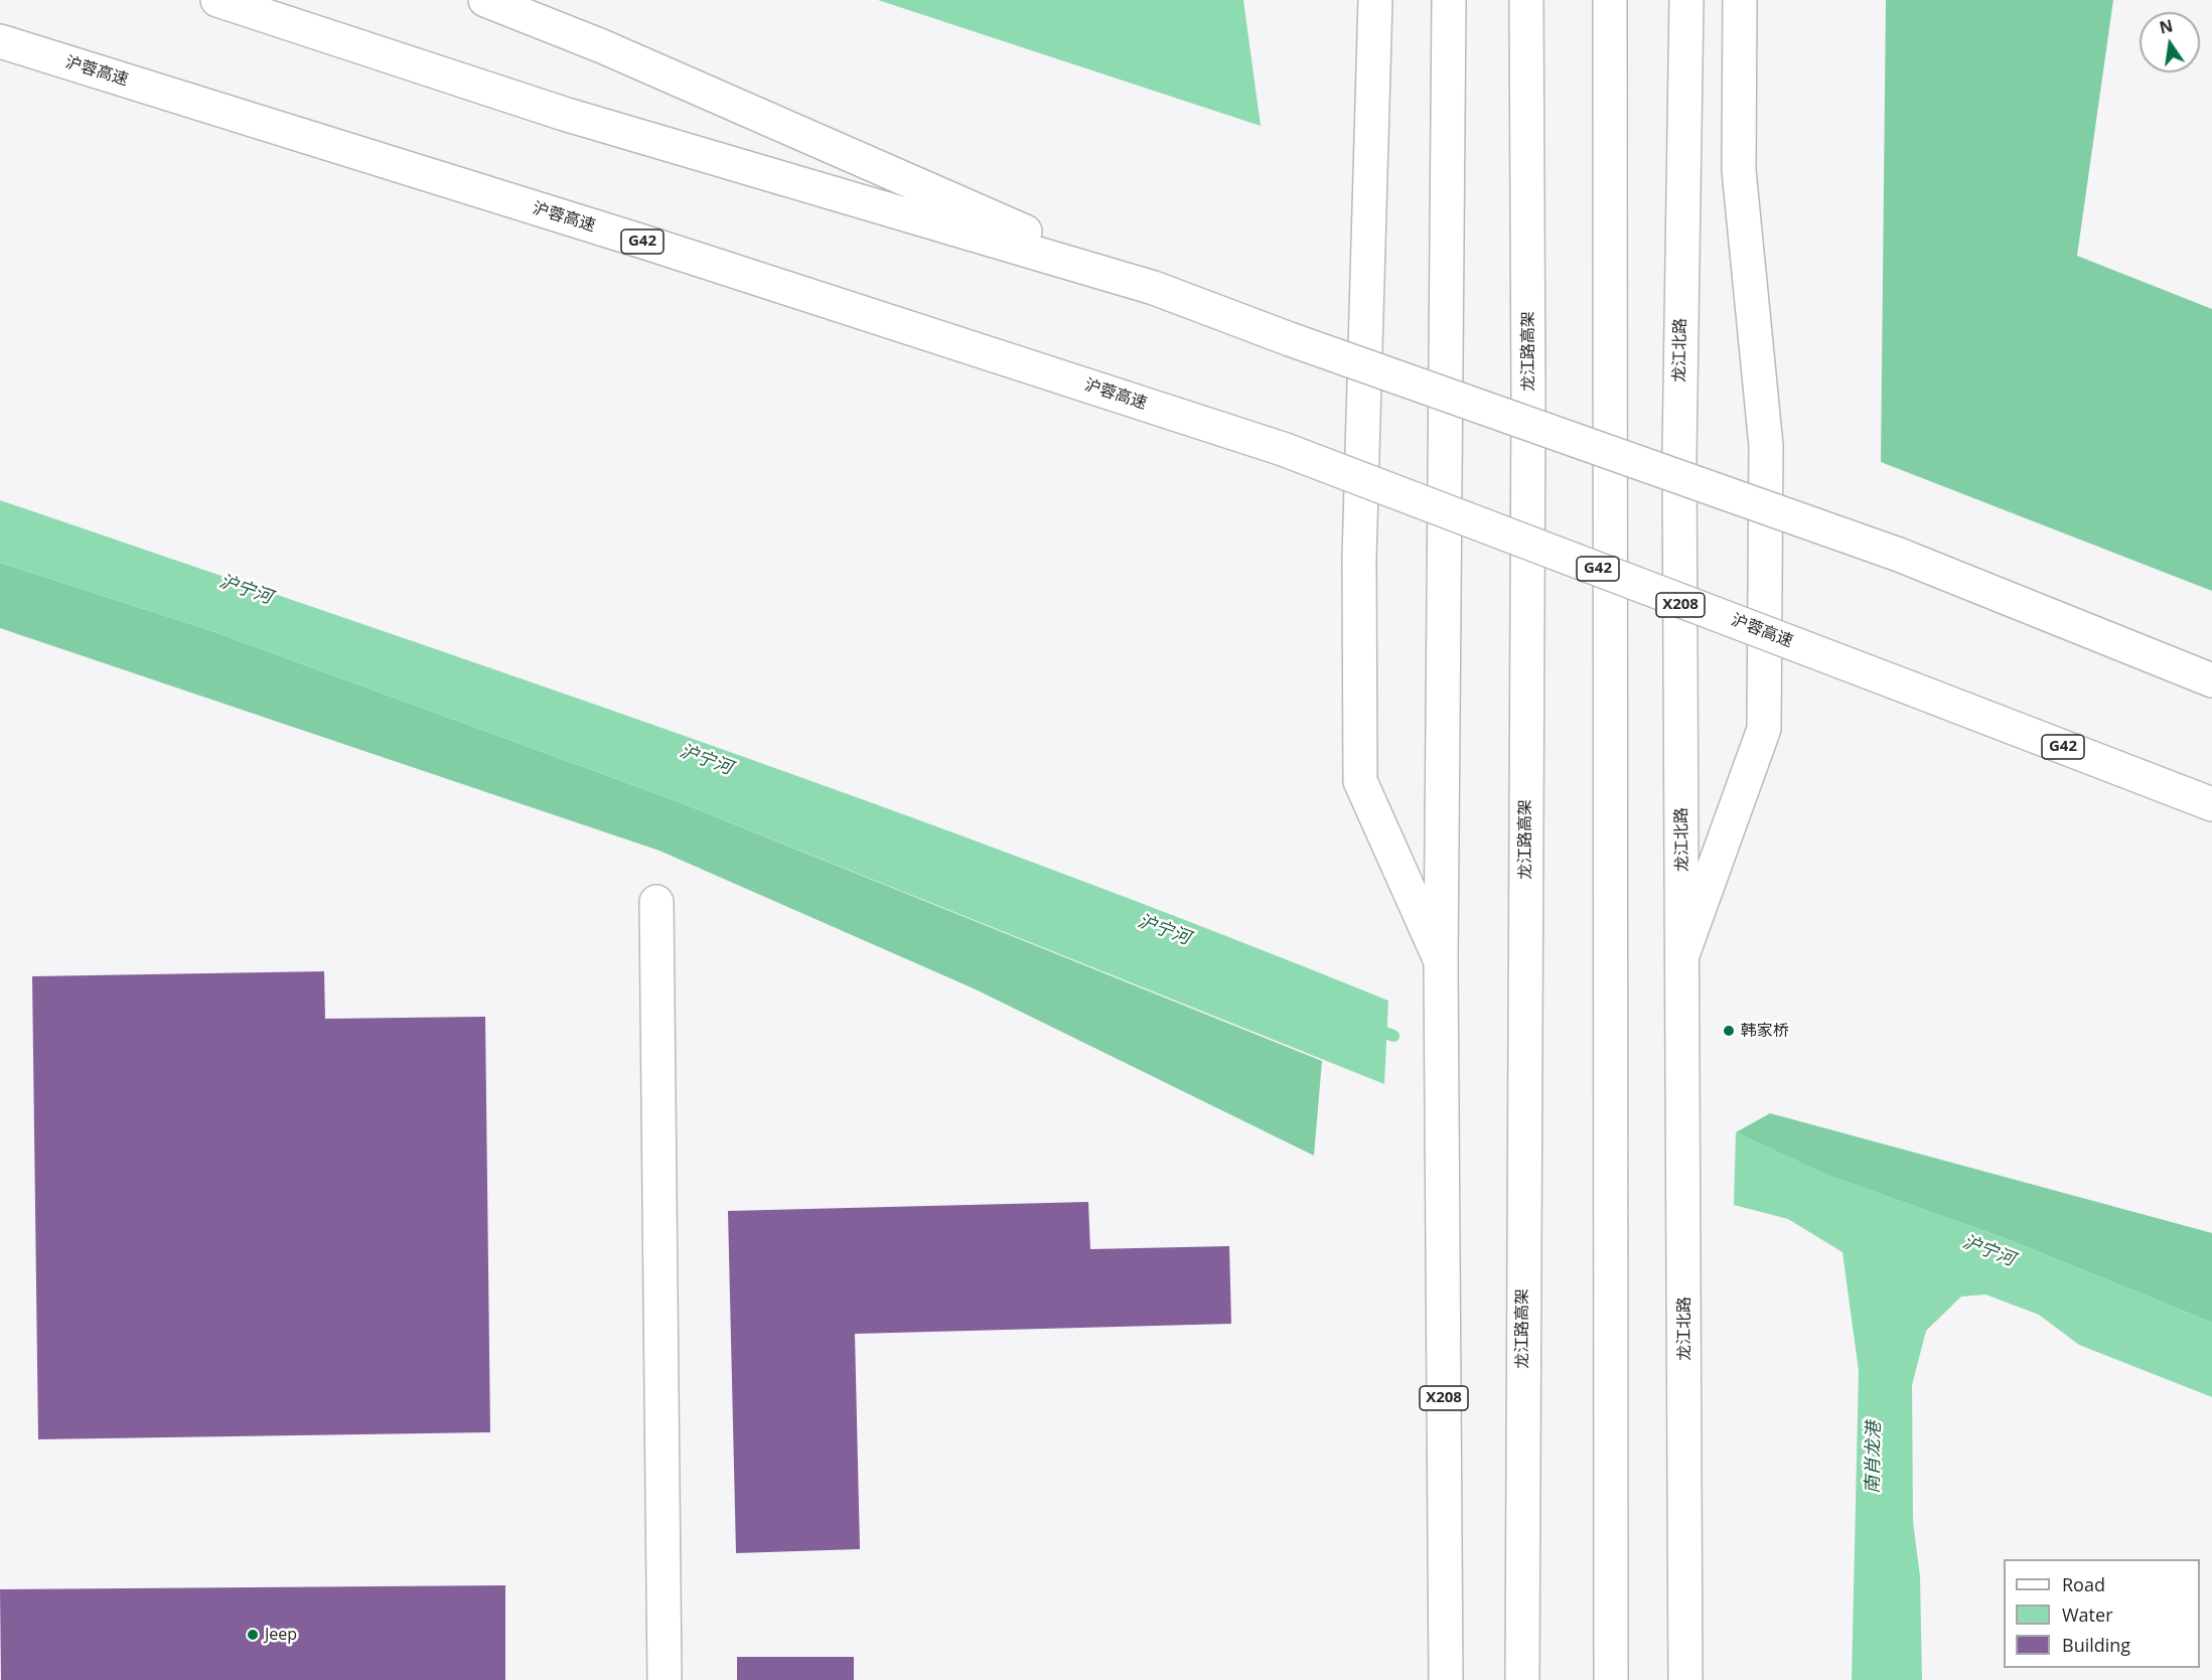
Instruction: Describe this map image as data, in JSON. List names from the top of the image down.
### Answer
{
  "streets": {
    "main road": [
      "沪蓉高速",
      "G42",
      "龙江北路",
      "龙江路高架",
      "X208"
    ]
  },
  "water": ["沪宁河", "南肖龙港"],
  "places": ["韩家桥", "Jeep"],
  "legend": ["Road", "Water", "Building"],
  "north": "top"
}
